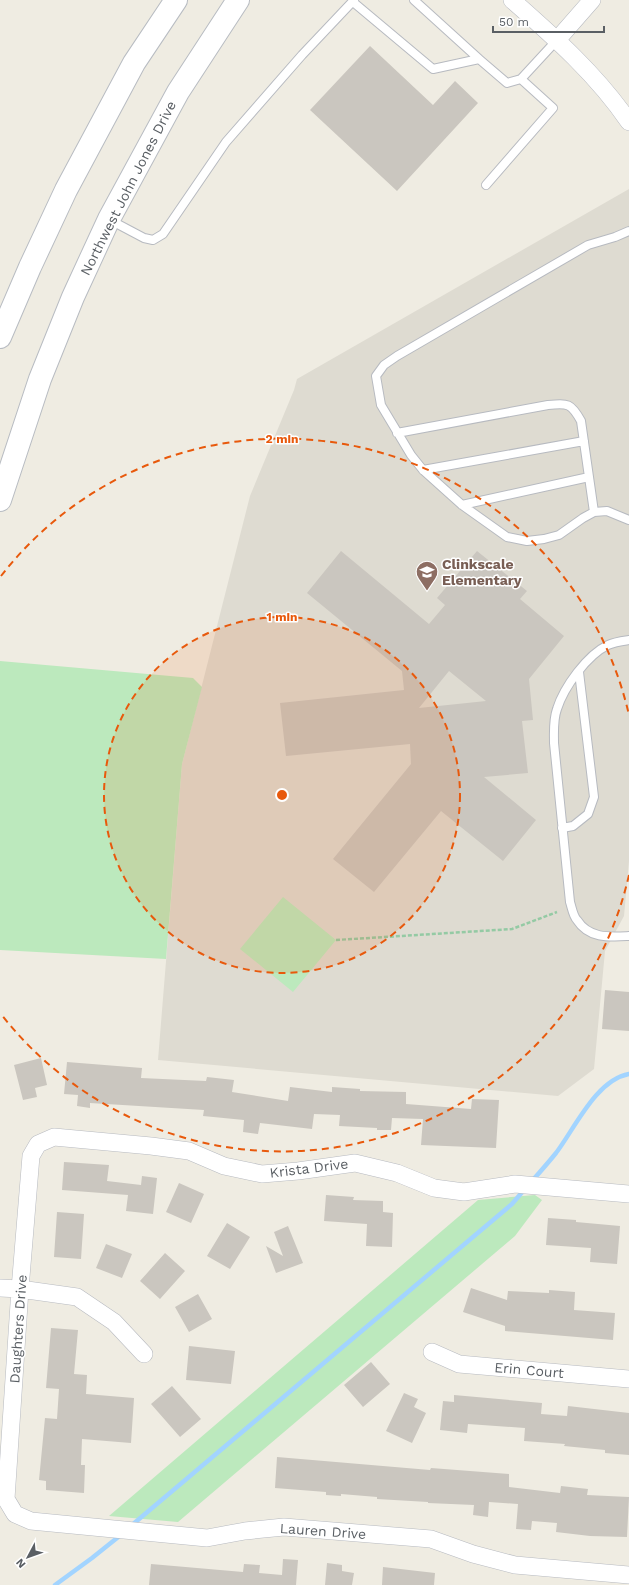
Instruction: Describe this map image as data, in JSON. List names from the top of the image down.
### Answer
{
  "streets": {
    "main road": ["Northwest John Jones Drive"],
    "street": [
      "Krista Drive",
      "Daughters Drive",
      "Erin Court",
      "Lauren Drive"
    ]
  },
  "crossings": [
    ["Krista Drive", "Daughters Drive"],
    ["Daughters Drive", "Lauren Drive"]
  ],
  "places": {
    "school or university": ["Clinkscale Elementary"]
  },
  "scale_bar": "50 m",
  "north": "bottom left",
  "rings": ["2 min", "1 min"]
}
